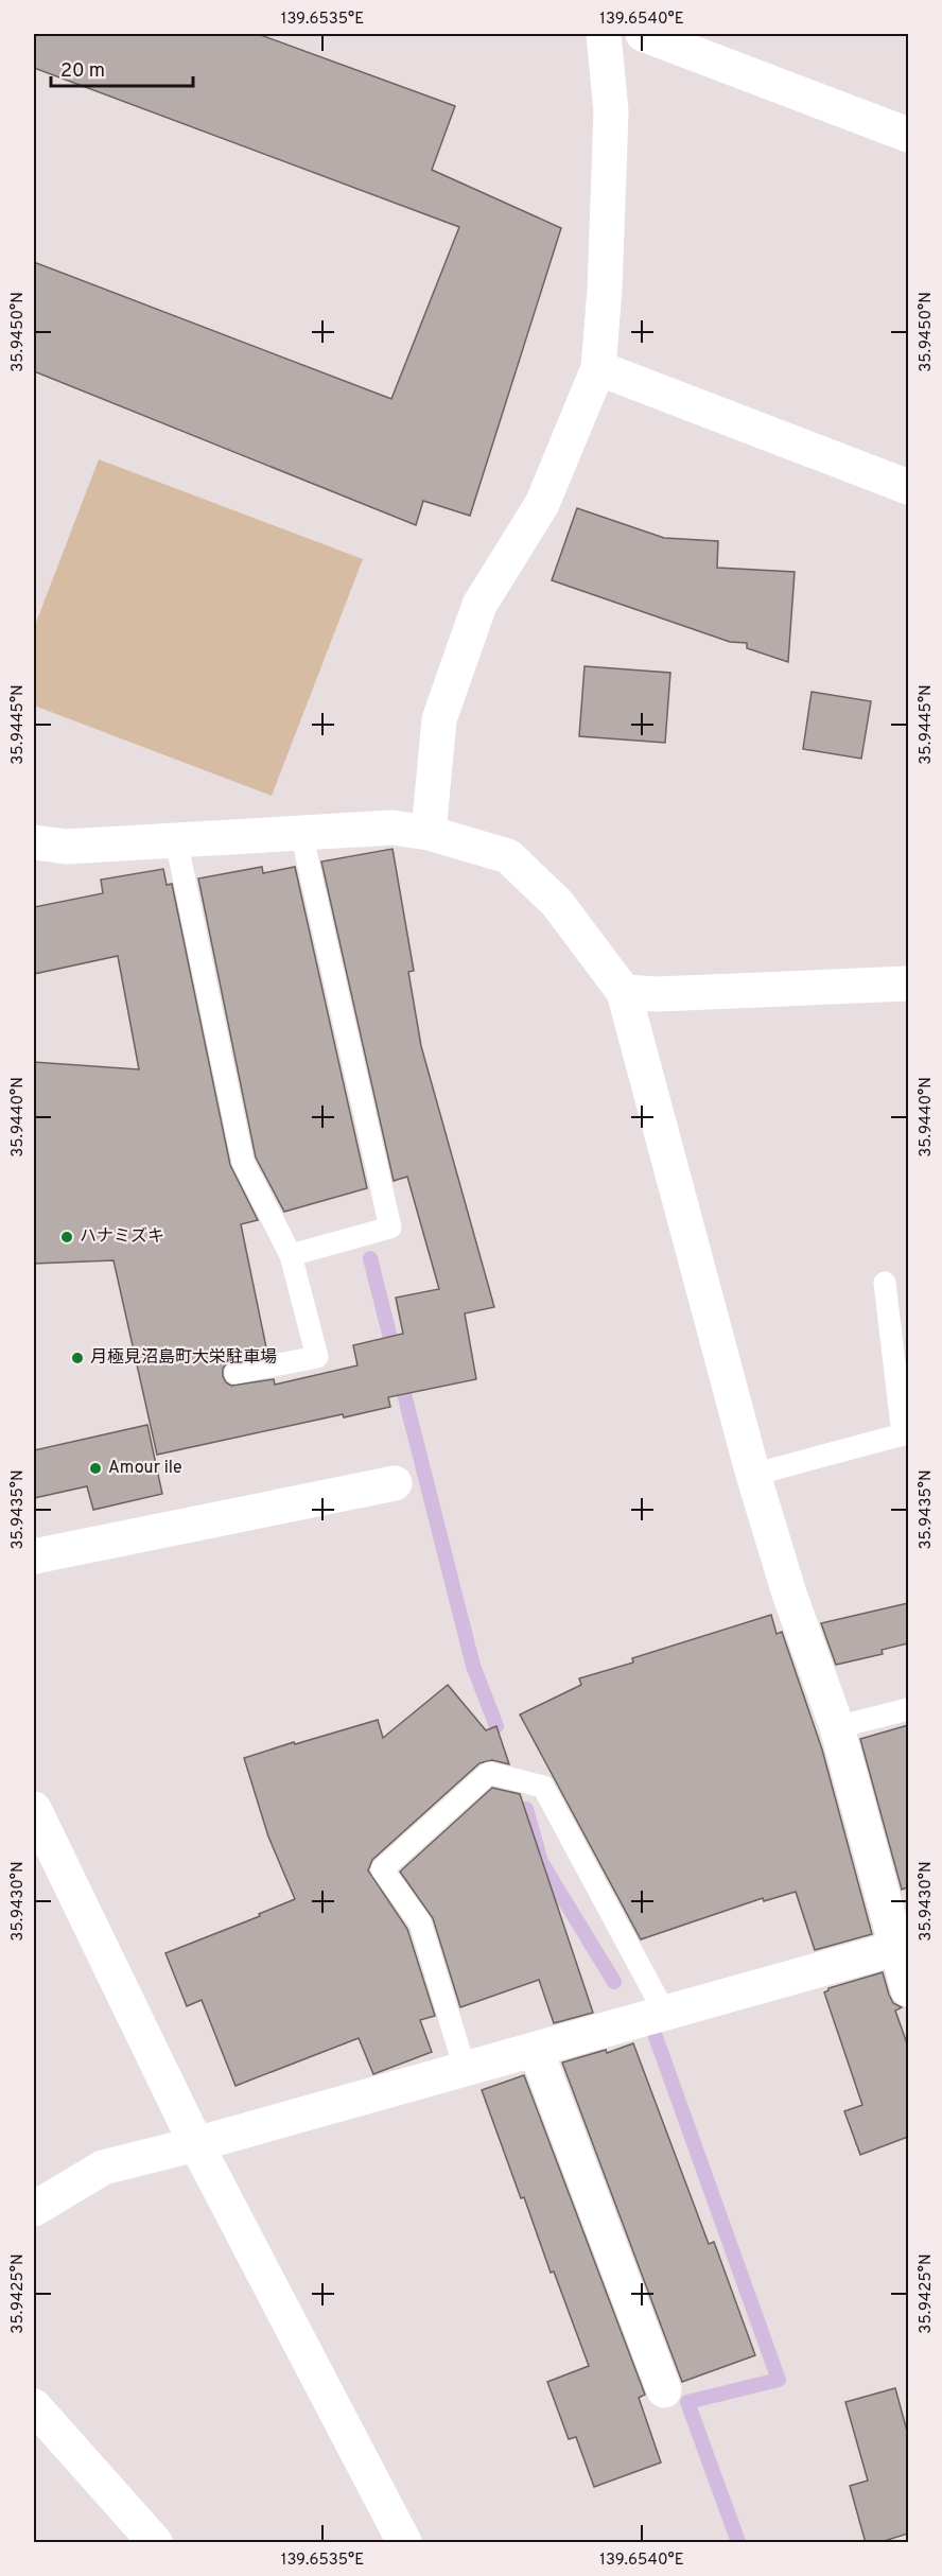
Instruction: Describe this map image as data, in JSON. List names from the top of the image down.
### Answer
{
  "places": ["ハナミズキ", "月極見沼島町大栄駐車場", "Amour ile"],
  "scale_bar": "20 m",
  "coordinates": [
    "139.6535°E",
    "139.6540°E",
    "35.9450°N",
    "35.9445°N",
    "35.9440°N",
    "35.9435°N",
    "35.9430°N",
    "35.9425°N"
  ]
}
